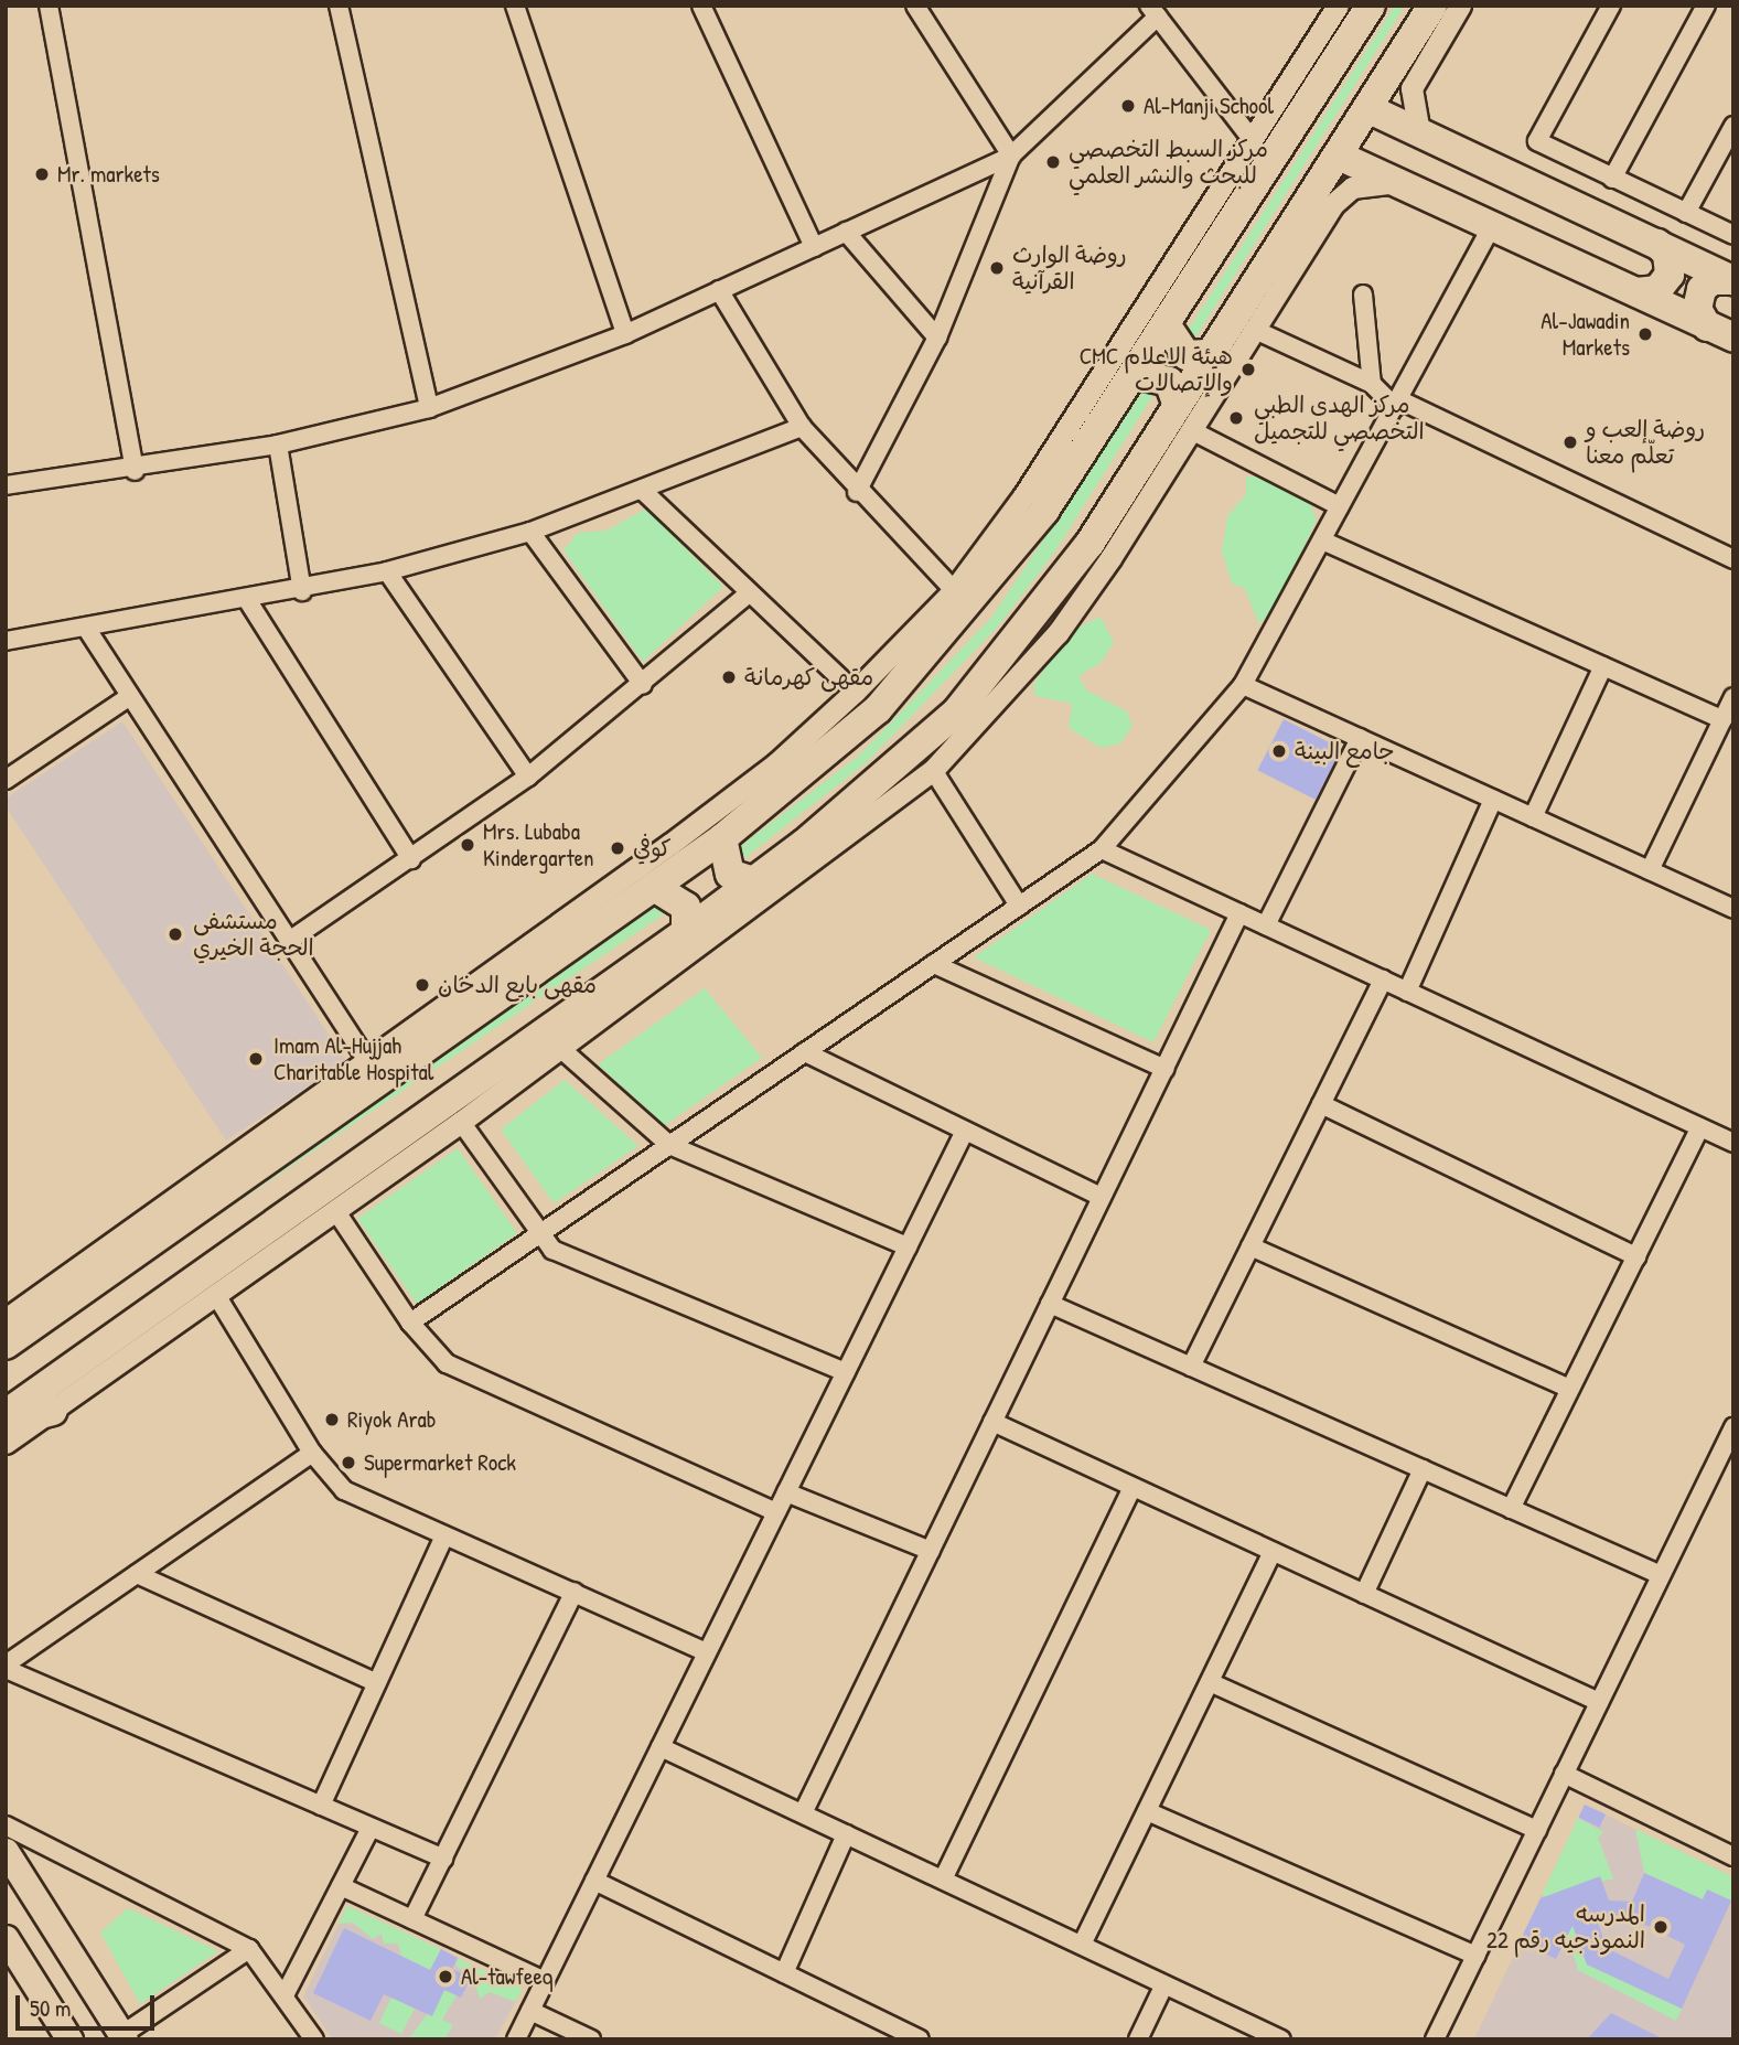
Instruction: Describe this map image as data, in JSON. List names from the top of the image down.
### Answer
{
  "places": [
    "Al-Manji School",
    "مركز السبط التخصصي للبحث والنشر العلمي",
    "Mr. markets",
    "روضة الوارث القرآنية",
    "Al-Jawadin Markets",
    "CMC هيئة الاعلام والإتصالات",
    "مركز الهدى الطبي التخصصي للتجميل",
    "روضة إلعب و تعلّم معنا",
    "مقهى كهرمانة",
    "جامع البينة",
    "Mrs. Lubaba Kindergarten",
    "كوفي",
    "مستشفى الحجة الخيري",
    "مقهى بايع الدخان",
    "Imam Al-Hujjah Charitable Hospital",
    "Riyok Arab",
    "Supermarket Rock",
    "المدرسه النموذجيه رقم 22",
    "Al-tawfeeq"
  ],
  "scale_bar": "50 m"
}
